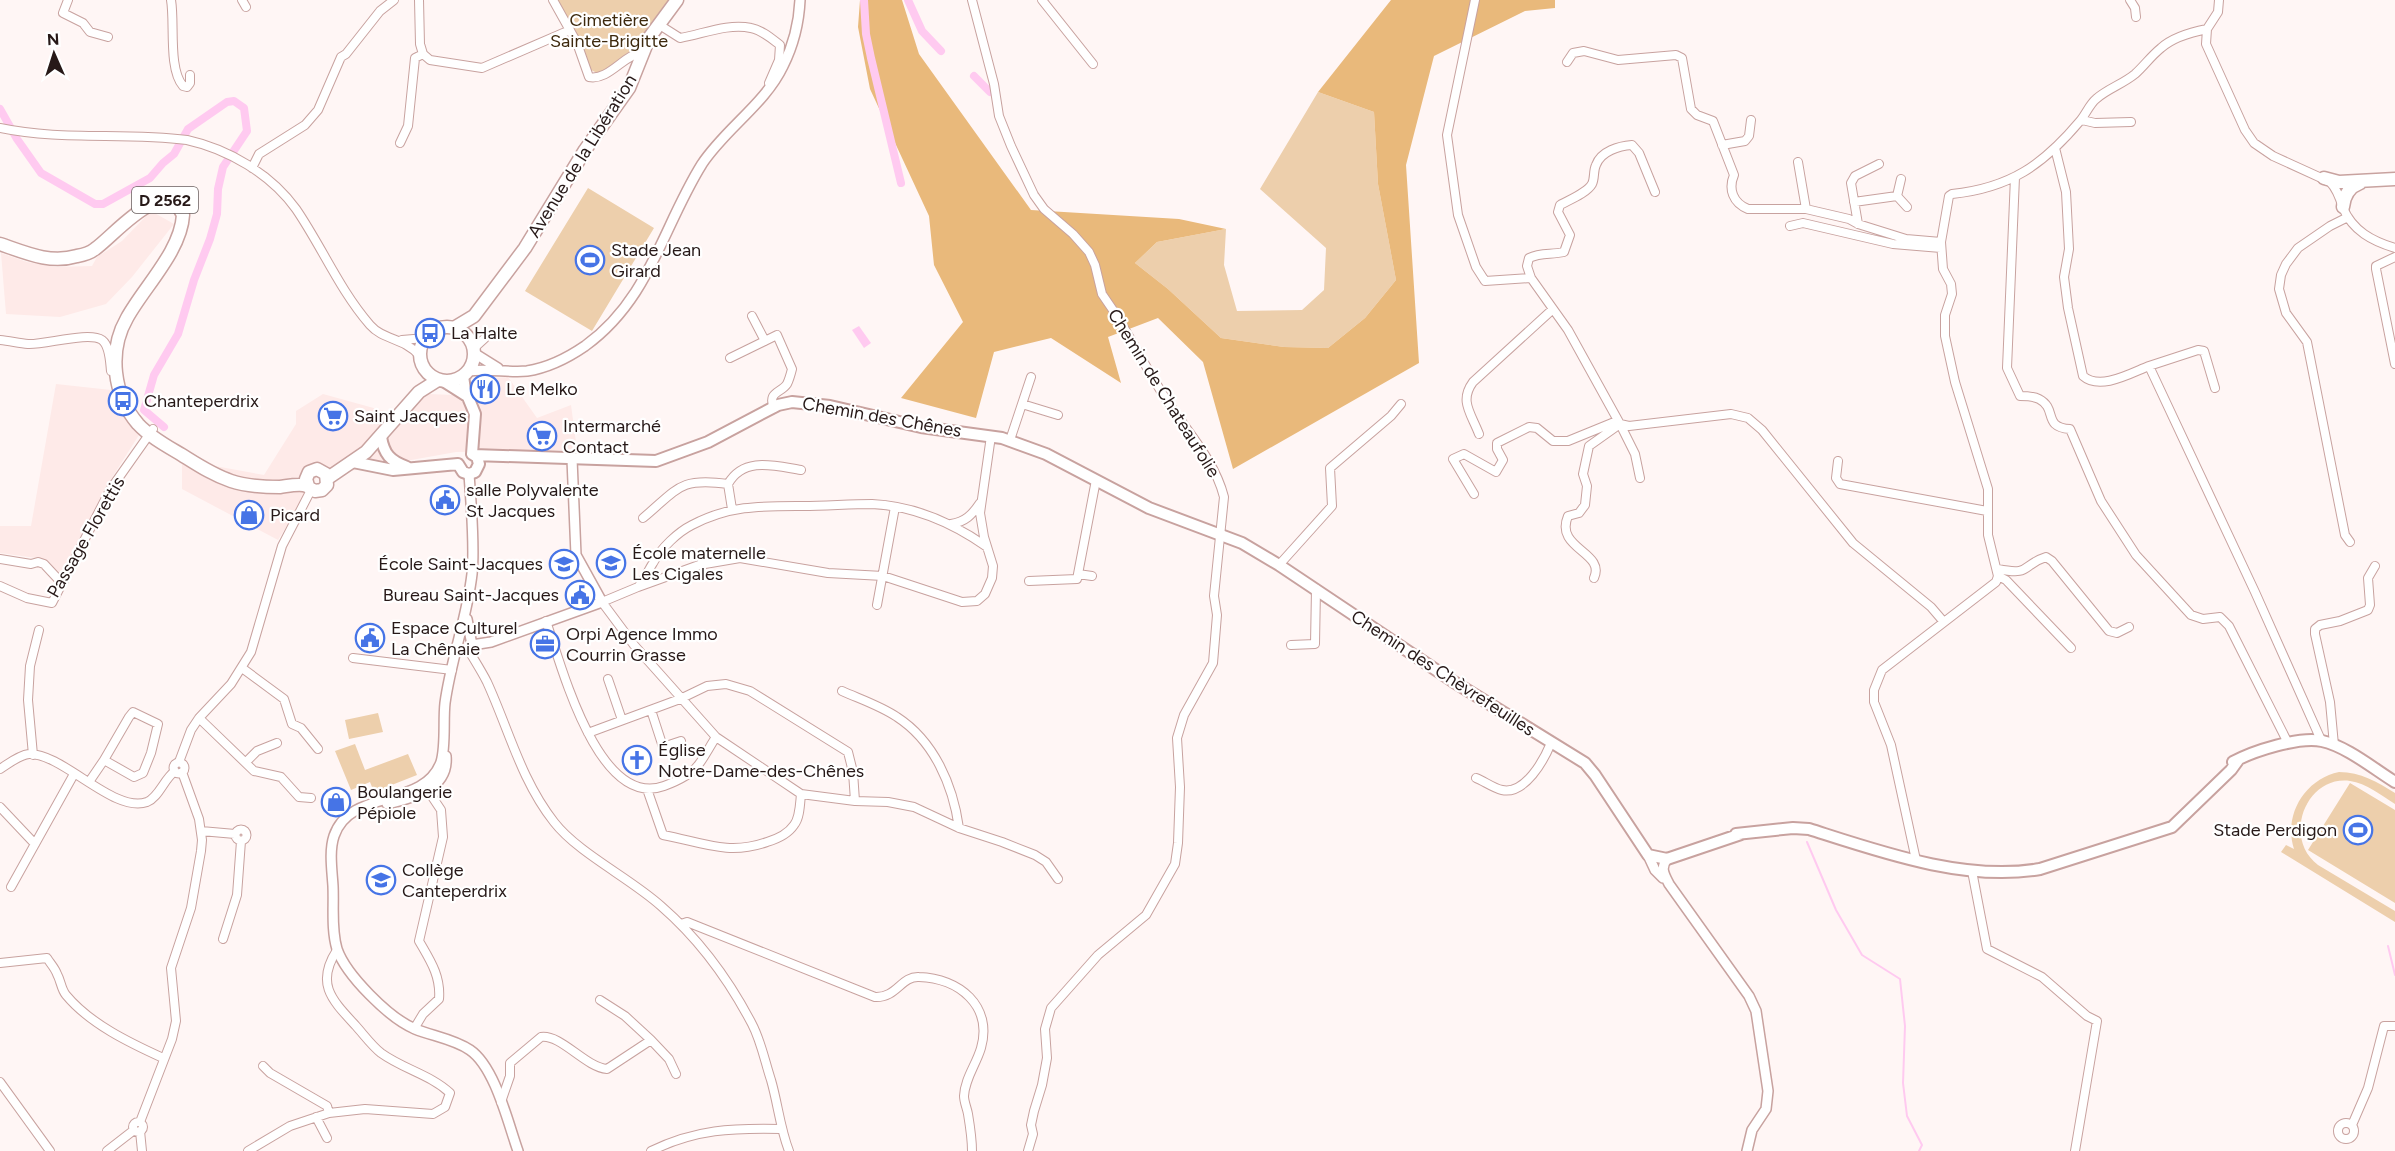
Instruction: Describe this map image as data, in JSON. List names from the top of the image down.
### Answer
{
  "streets": {
    "main road": [
      "Avenue de la Libération",
      "D 2562",
      "Chemin des Chênes",
      "Chemin des Chèvrefeuilles"
    ],
    "street": ["Chemin de Chateaufolie", "Passage Florettis"]
  },
  "crossings": [
    ["D 2562", "Passage Florettis"],
    ["Chemin de Chateaufolie", "Chemin des Chênes"],
    ["Chemin de Chateaufolie", "Chemin des Chèvrefeuilles"],
    ["Chemin des Chênes", "Chemin des Chèvrefeuilles"]
  ],
  "parks": ["Cimetière Sainte-Brigitte"],
  "places": {
    "sports": ["Stade Jean Girard", "Stade Perdigon"],
    "bus stop": ["La Halte", "Chanteperdrix"],
    "restaurant": ["Le Melko"],
    "supermarket": ["Saint Jacques", "Intermarché Contact"],
    "public building": ["salle Polyvalente St Jacques", "Bureau Saint-Jacques", "Espace Culturel La Chênaie"],
    "shop": ["Picard", "Boulangerie Pépiole"],
    "school or university": ["École maternelle Les Cigales", "École Saint-Jacques", "Collège Canteperdrix"],
    "office": ["Orpi Agence Immo Courrin Grasse"],
    "church": ["Église Notre-Dame-des-Chênes"]
  },
  "north": "top"
}
